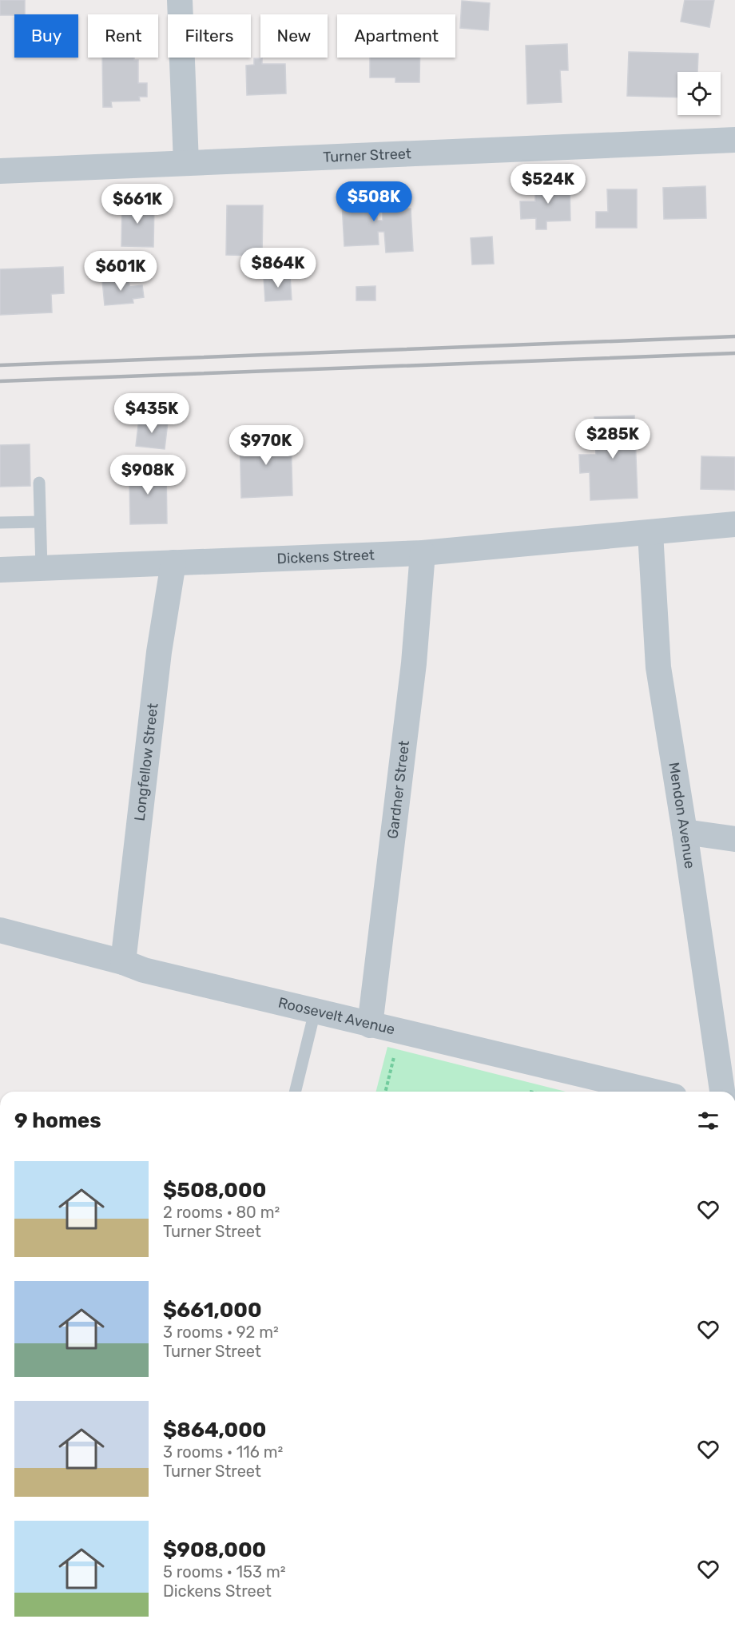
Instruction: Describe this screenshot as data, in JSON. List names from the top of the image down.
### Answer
{
  "streets": {
    "street": [
      "Turner Street",
      "Dickens Street",
      "Longfellow Street",
      "Gardner Street",
      "Mendon Avenue",
      "Roosevelt Avenue"
    ]
  },
  "crossings": [
    ["Dickens Street", "Longfellow Street"],
    ["Dickens Street", "Gardner Street"],
    ["Dickens Street", "Mendon Avenue"],
    ["Longfellow Street", "Roosevelt Avenue"],
    ["Gardner Street", "Roosevelt Avenue"]
  ],
  "page": {
    "chip": [
      "Buy",
      "Rent",
      "Filters",
      "New",
      "Apartment"
    ],
    "price": [
      "$524K",
      "$508K",
      "$661K",
      "$864K",
      "$601K",
      "$435K",
      "$285K",
      "$970K",
      "$908K"
    ],
    "heading": "9 homes",
    "list": [
      {
        "name": "$508,000",
        "note": "2 rooms · 80 m² · Turner Street"
      },
      {
        "name": "$661,000",
        "note": "3 rooms · 92 m² · Turner Street"
      },
      {
        "name": "$864,000",
        "note": "3 rooms · 116 m² · Turner Street"
      },
      {
        "name": "$908,000",
        "note": "5 rooms · 153 m² · Dickens Street"
      }
    ]
  }
}
